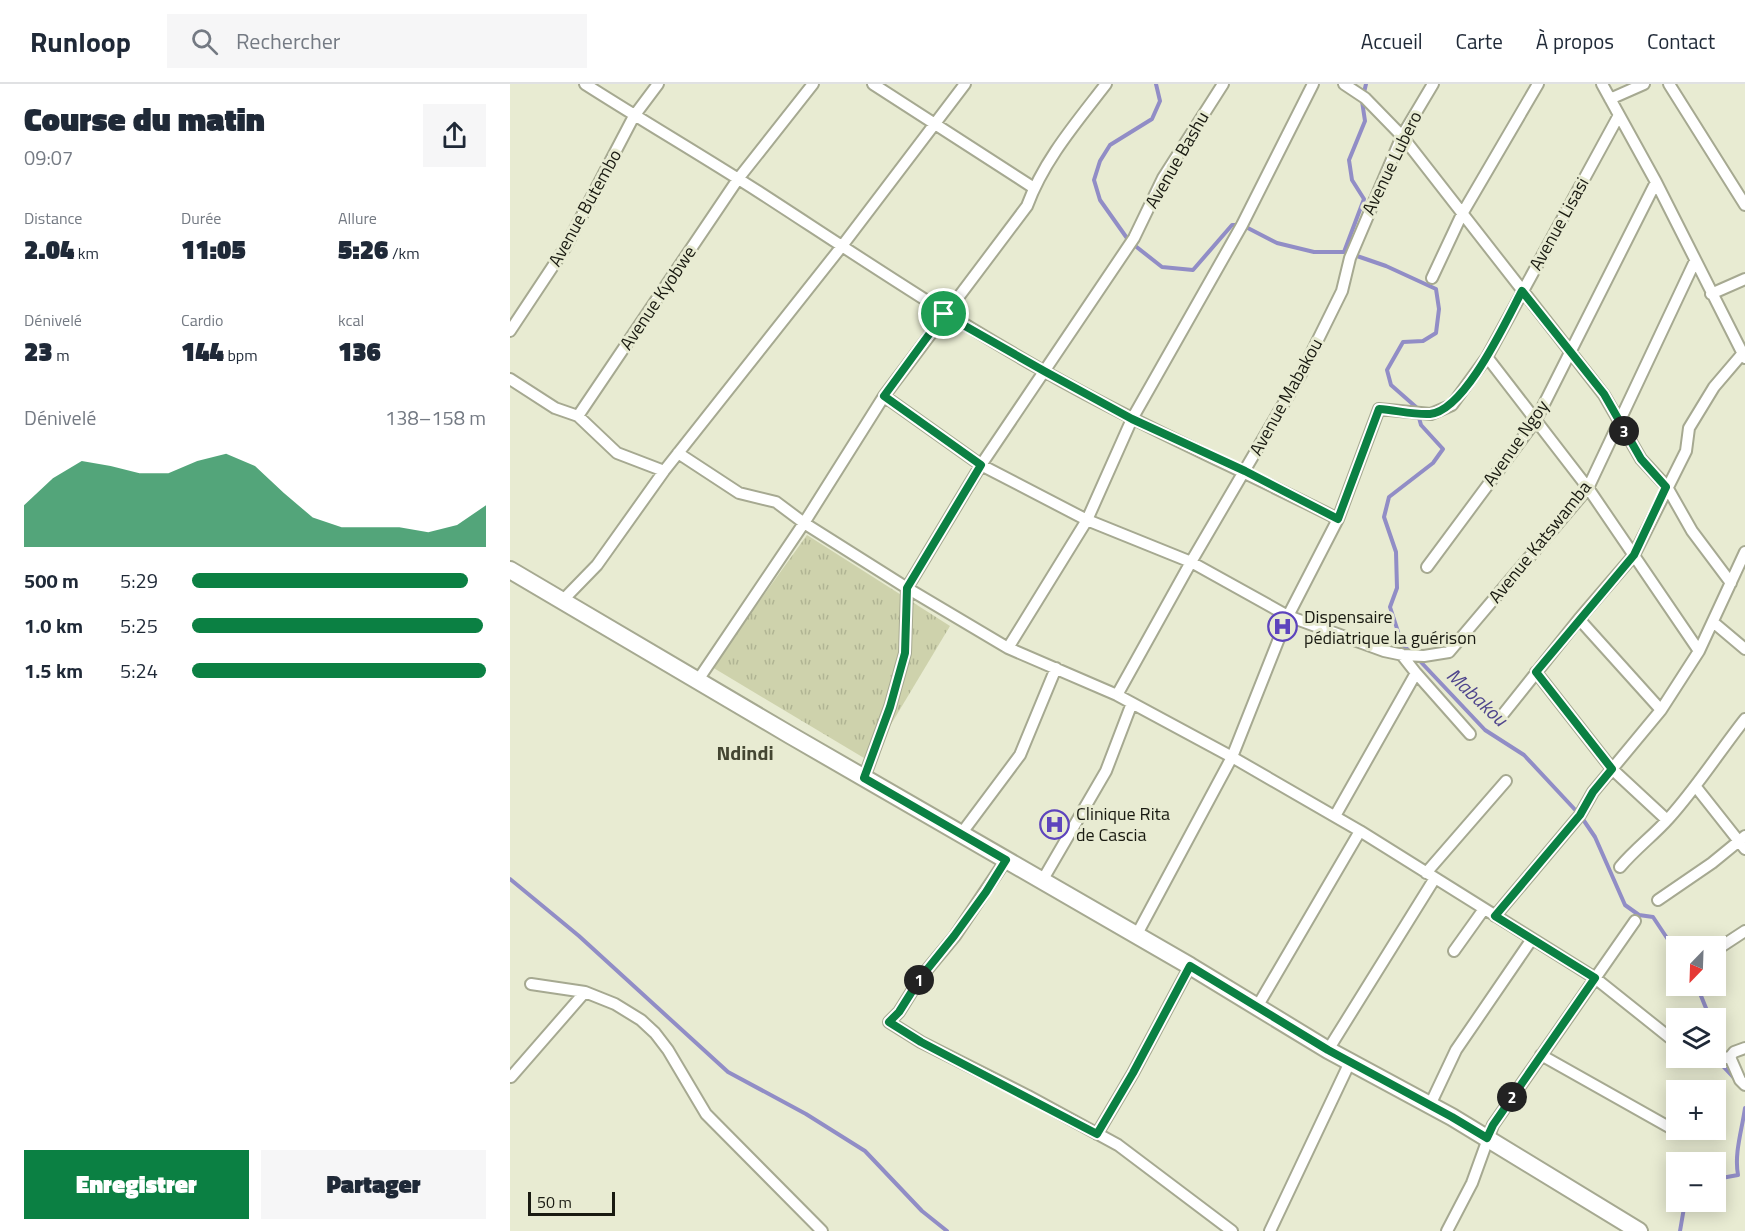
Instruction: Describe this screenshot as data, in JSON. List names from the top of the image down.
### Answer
{
  "streets": {
    "street": [
      "Avenue Bashu",
      "Avenue Lubero",
      "Avenue Butembo",
      "Avenue Lisasi",
      "Avenue Kyobwe",
      "Avenue Mabakou",
      "Avenue Ngoy",
      "Avenue Katswamba"
    ]
  },
  "crossings": [
    ["Avenue Lubero", "Avenue Mabakou"]
  ],
  "districts": ["Ndindi"],
  "water": ["Mabakou"],
  "places": {
    "hospital": ["Dispensaire pédiatrique la guérison", "Clinique Rita de Cascia"]
  },
  "scale_bar": "50 m",
  "north": "bottom left",
  "page": {
    "header": "Runloop",
    "search": "Rechercher",
    "nav": [
      "Accueil",
      "Carte",
      "À propos",
      "Contact"
    ],
    "heading": ["Course du matin", "09:07"],
    "stats": [
      ["Distance", "2.04 km"],
      ["Durée", "11:05"],
      ["Allure", "5:26 /km"],
      ["Dénivelé", "23 m"],
      ["Cardio", "144 bpm"],
      ["kcal", "136"]
    ],
    "chart": ["Dénivelé", "138–158 m"],
    "pins": ["3", "1", "2"],
    "list": [
      {
        "name": "500 m",
        "note": "5:29"
      },
      {
        "name": "1.0 km",
        "note": "5:25"
      },
      {
        "name": "1.5 km",
        "note": "5:24"
      }
    ],
    "map_buttons": ["+", "−"],
    "buttons": ["Enregistrer", "Partager"],
    "scale": "50 m"
  }
}
